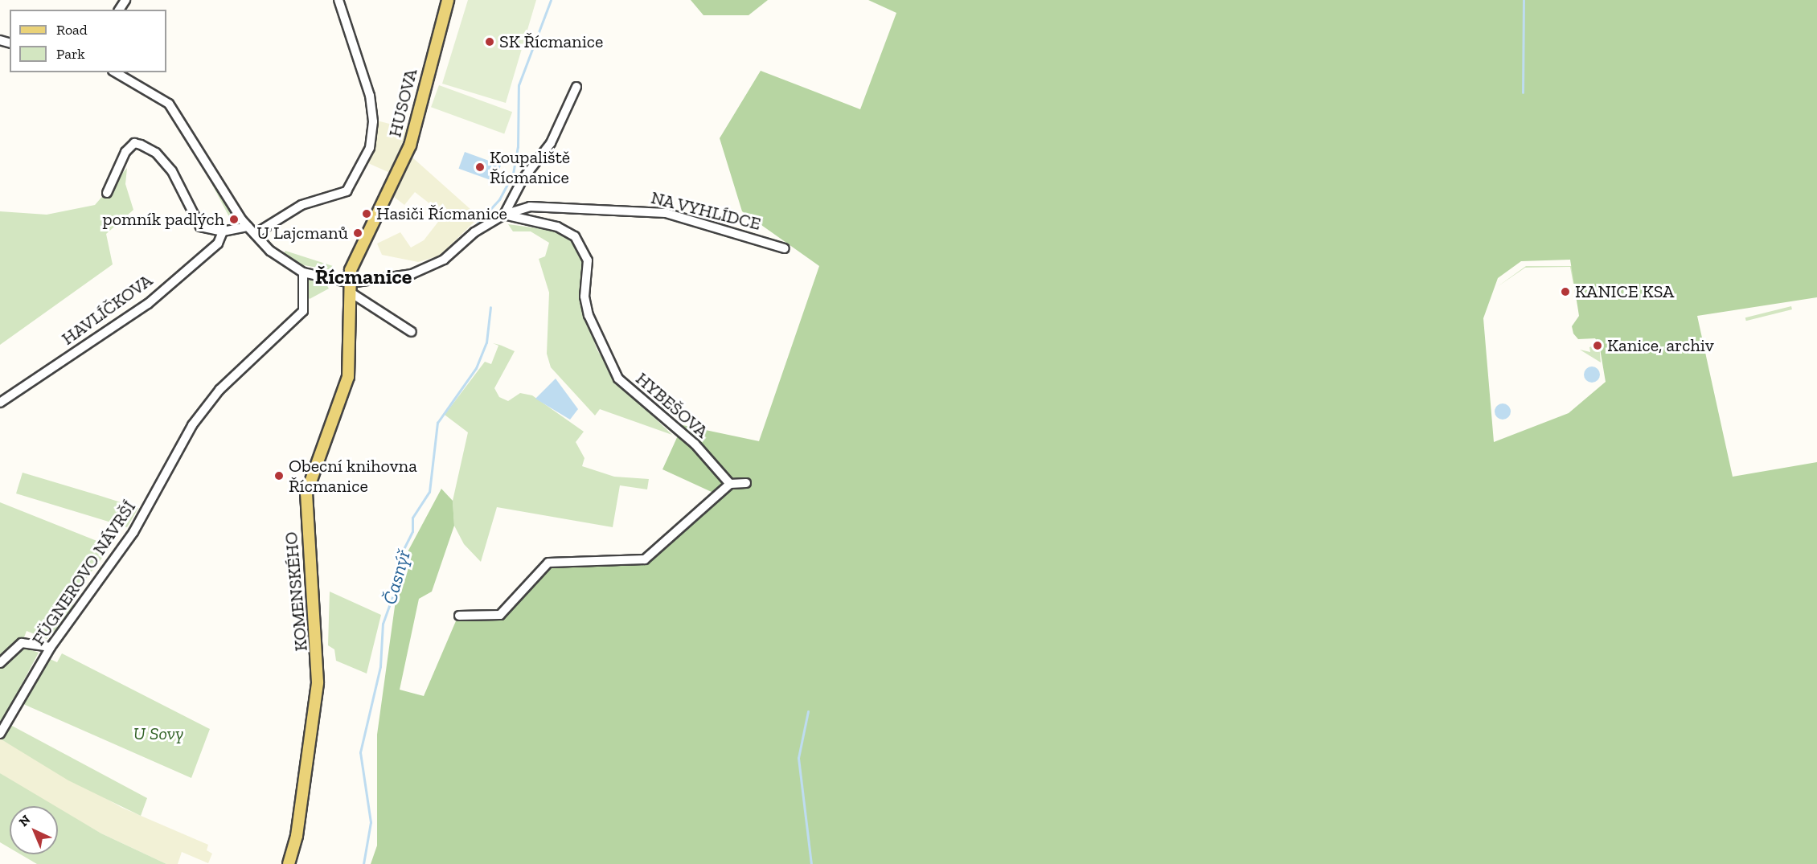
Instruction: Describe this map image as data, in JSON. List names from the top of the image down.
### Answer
{
  "streets": {
    "main road": ["HUSOVA", "KOMENSKÉHO"],
    "street": [
      "NA VYHLÍDCE",
      "HAVLÍČKOVA",
      "HYBEŠOVA",
      "FÜGNEROVO NÁVRŠÍ"
    ]
  },
  "crossings": [
    ["HUSOVA", "KOMENSKÉHO"],
    ["NA VYHLÍDCE", "HYBEŠOVA"]
  ],
  "districts": ["Řícmanice"],
  "water": ["Časnýř"],
  "parks": ["U Sovy"],
  "places": [
    "SK Řícmanice",
    "Koupaliště Řícmanice",
    "Hasiči Řícmanice",
    "pomník padlých",
    "U Lajcmanů",
    "KANICE KSA",
    "Kanice, archiv",
    "Obecní knihovna Řícmanice"
  ],
  "legend": ["Road", "Park"],
  "north": "top left"
}
